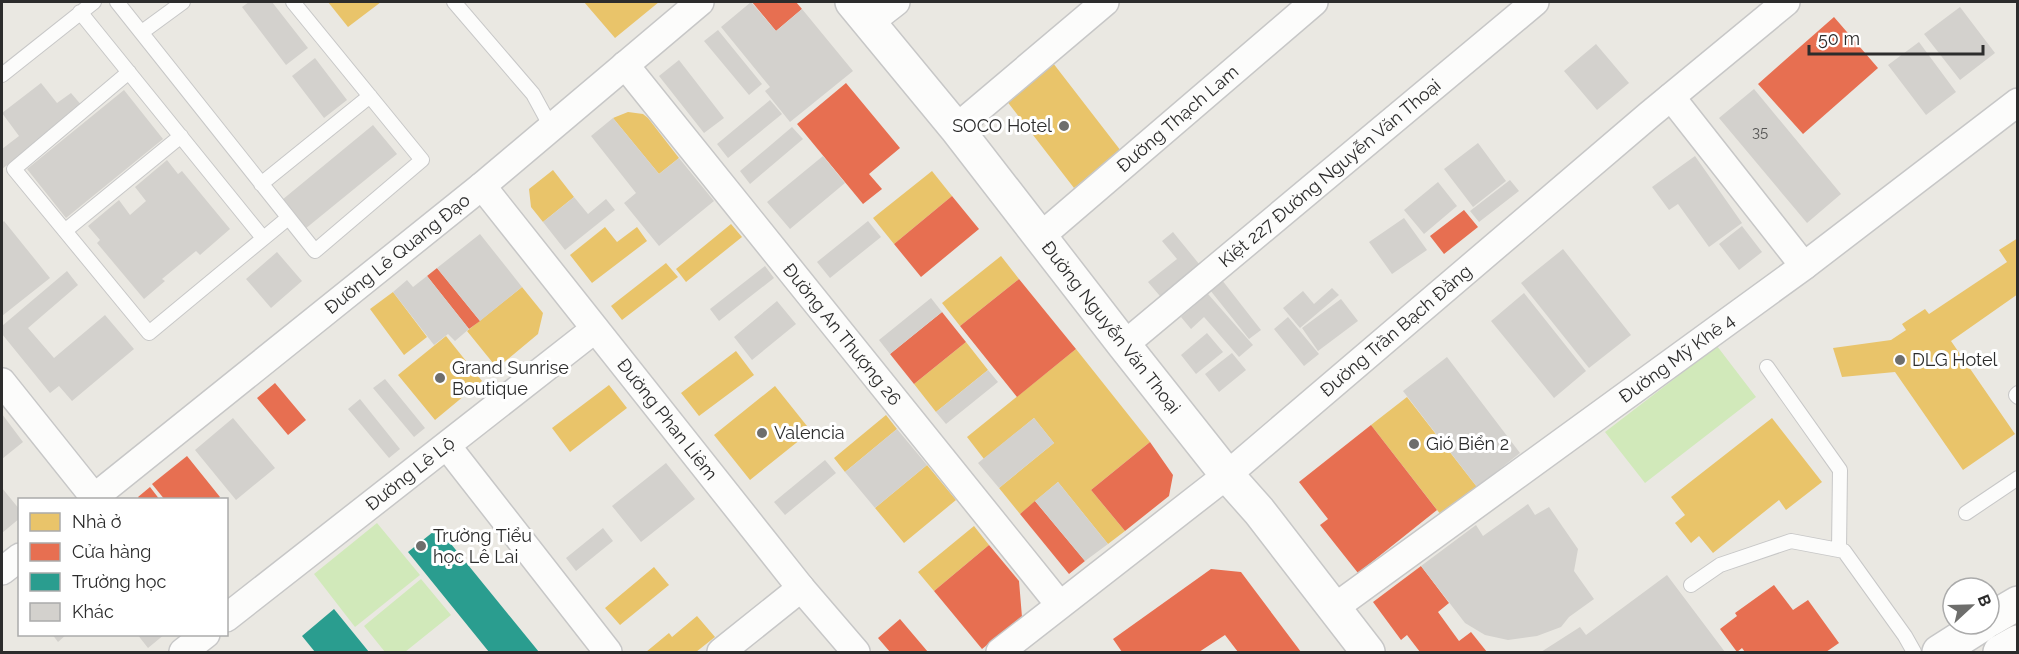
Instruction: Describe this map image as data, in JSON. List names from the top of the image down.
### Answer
{
  "streets": {
    "main road": ["Đường Nguyễn Văn Thoại"],
    "street": [
      "Đường Thạch Lam",
      "Kiệt 227 Đường Nguyễn Văn Thoại",
      "Đường Lê Quang Đạo",
      "Đường Trần Bạch Đằng",
      "Đường An Thượng 26",
      "Đường Mỹ Khê 4",
      "Đường Phan Liêm",
      "Đường Lê Lộ"
    ]
  },
  "crossings": [
    ["Đường Thạch Lam", "Đường Nguyễn Văn Thoại"],
    ["Kiệt 227 Đường Nguyễn Văn Thoại", "Đường Nguyễn Văn Thoại"],
    ["Đường Lê Quang Đạo", "Đường An Thượng 26"],
    ["Đường Lê Quang Đạo", "Đường Phan Liêm"],
    ["Đường Nguyễn Văn Thoại", "Đường Trần Bạch Đằng"],
    ["Đường Nguyễn Văn Thoại", "Đường Mỹ Khê 4"],
    ["Đường Trần Bạch Đằng", "Đường An Thượng 26"],
    ["Đường Phan Liêm", "Đường Lê Lộ"]
  ],
  "places": [
    "SOCO Hotel",
    "DLG Hotel",
    "Grand Sunrise Boutique",
    "Valencia",
    "Gió Biển 2",
    "Trường Tiểu học Lê Lai"
  ],
  "house_numbers": ["35"],
  "legend": [
    "Nhà ở",
    "Cửa hàng",
    "Trường học",
    "Khác"
  ],
  "scale_bar": "50 m",
  "north": "right"
}
